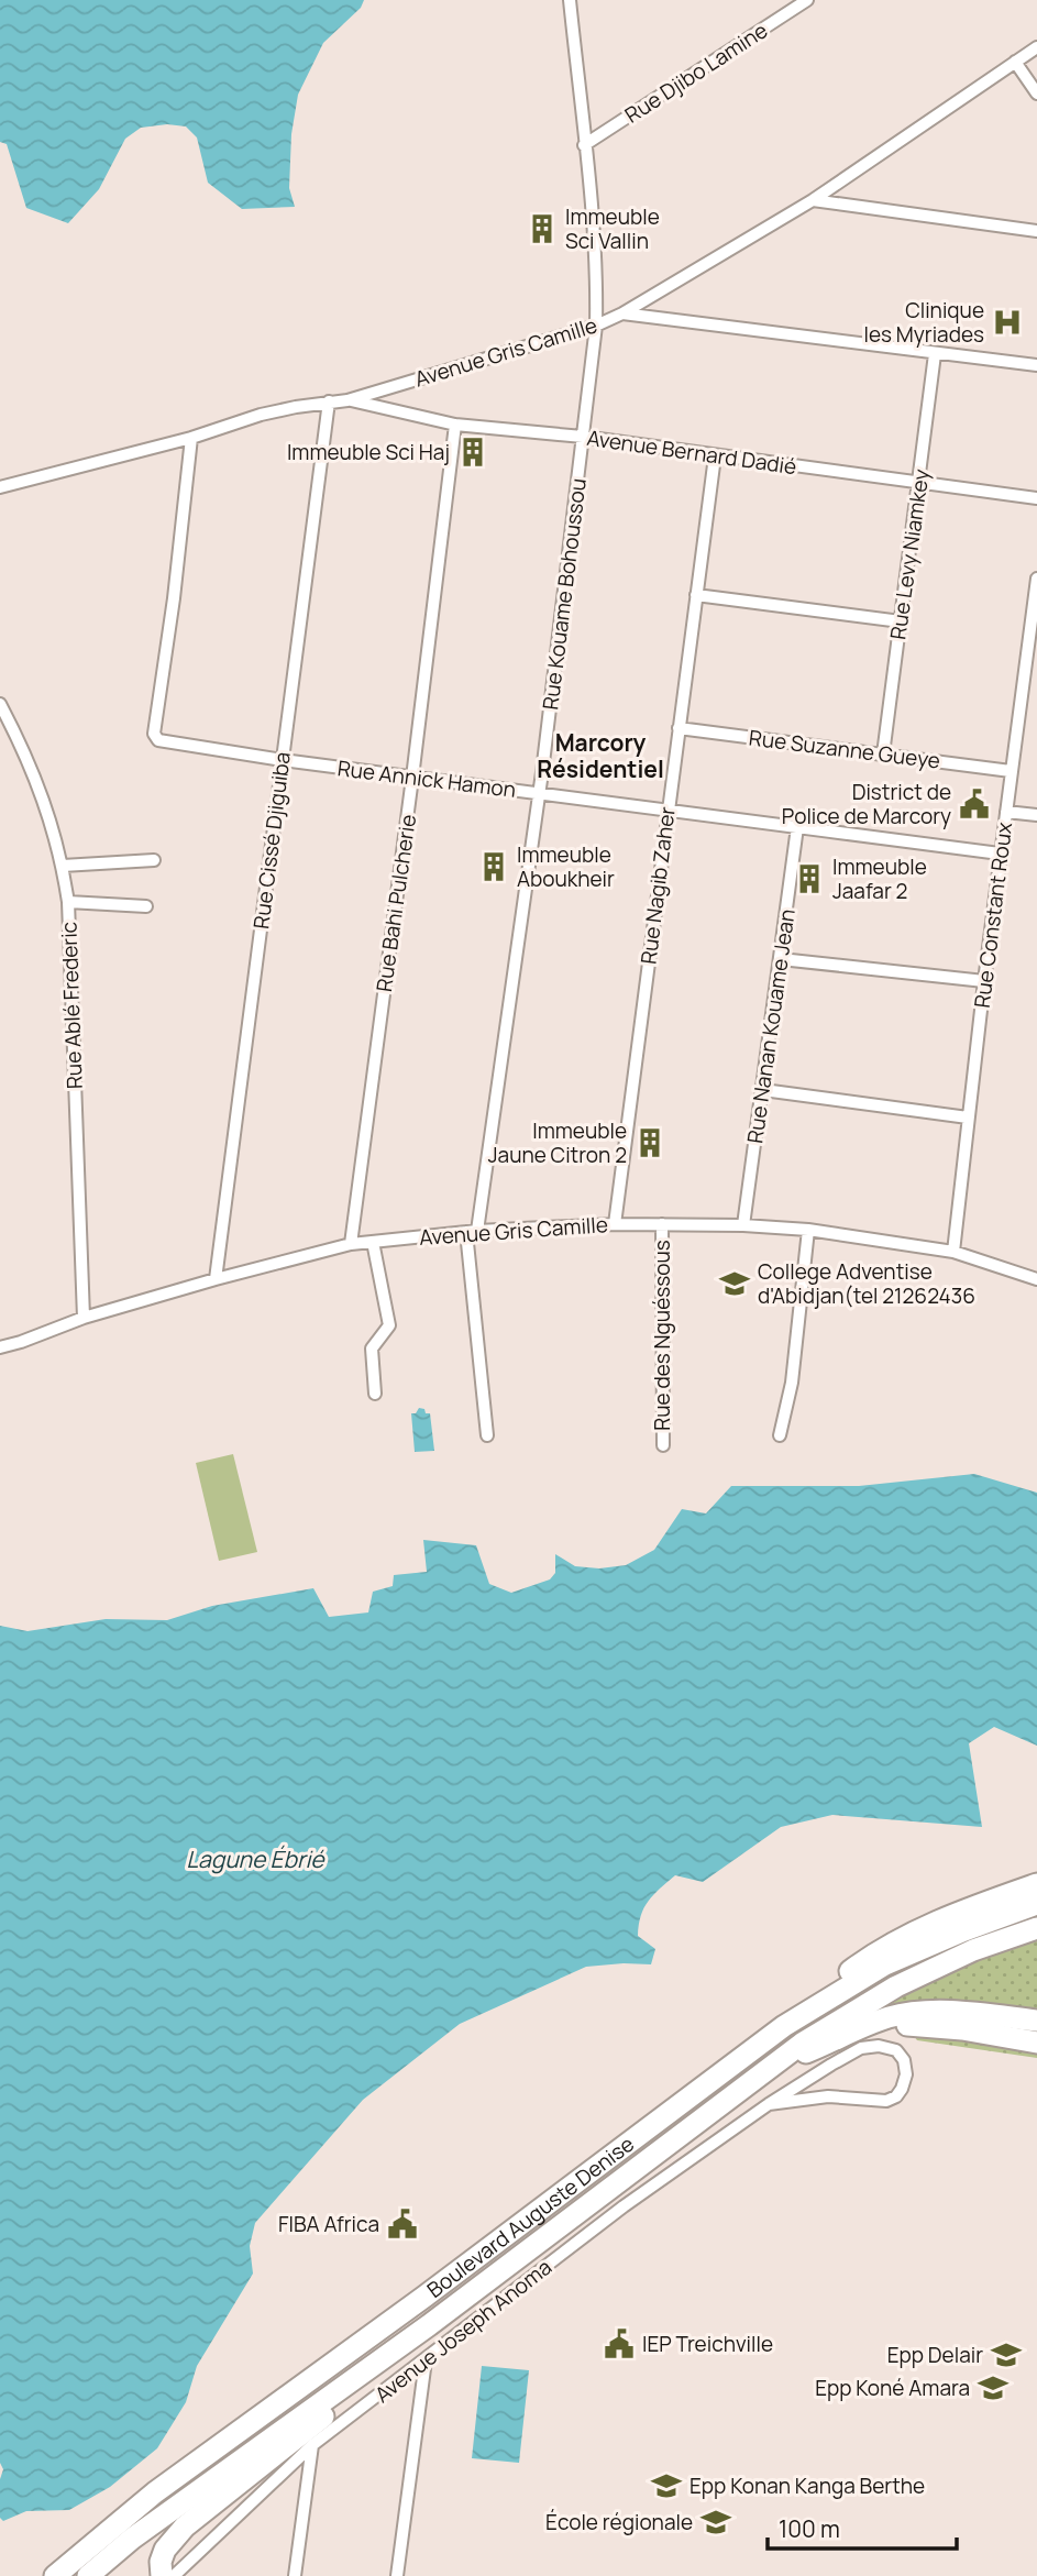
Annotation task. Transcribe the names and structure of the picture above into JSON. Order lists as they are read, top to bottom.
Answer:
{
  "streets": {
    "highway": ["Boulevard Auguste Denise"],
    "street": [
      "Rue Djibo Lamine",
      "Avenue Gris Camille",
      "Avenue Bernard Dadié",
      "Rue Levy Niamkey",
      "Rue Kouame Bohoussou",
      "Rue Suzanne Gueye",
      "Rue Annick Hamon",
      "Rue Cissé Djiguiba",
      "Rue Nagib Zaher",
      "Rue Bahi Pulcherie",
      "Rue Constant Roux",
      "Rue Ablé Frederic",
      "Rue Nanan Kouame Jean",
      "Rue des Nguéssous",
      "Avenue Joseph Anoma"
    ]
  },
  "crossings": [
    ["Rue Djibo Lamine", "Rue Kouame Bohoussou"],
    ["Avenue Gris Camille", "Avenue Bernard Dadié"],
    ["Avenue Gris Camille", "Rue Kouame Bohoussou"],
    ["Avenue Gris Camille", "Rue Annick Hamon"],
    ["Avenue Gris Camille", "Rue Cissé Djiguiba"],
    ["Avenue Gris Camille", "Rue Nagib Zaher"],
    ["Avenue Gris Camille", "Rue Bahi Pulcherie"],
    ["Avenue Gris Camille", "Rue Constant Roux"],
    ["Avenue Gris Camille", "Rue Ablé Frederic"],
    ["Avenue Gris Camille", "Rue Nanan Kouame Jean"],
    ["Avenue Gris Camille", "Rue des Nguéssous"],
    ["Avenue Bernard Dadié", "Rue Levy Niamkey"],
    ["Avenue Bernard Dadié", "Rue Kouame Bohoussou"],
    ["Avenue Bernard Dadié", "Rue Nagib Zaher"],
    ["Avenue Bernard Dadié", "Rue Bahi Pulcherie"],
    ["Rue Levy Niamkey", "Rue Suzanne Gueye"],
    ["Rue Kouame Bohoussou", "Rue Annick Hamon"],
    ["Rue Suzanne Gueye", "Rue Nagib Zaher"],
    ["Rue Suzanne Gueye", "Rue Constant Roux"],
    ["Rue Annick Hamon", "Rue Cissé Djiguiba"],
    ["Rue Annick Hamon", "Rue Nagib Zaher"],
    ["Rue Annick Hamon", "Rue Bahi Pulcherie"],
    ["Rue Annick Hamon", "Rue Constant Roux"],
    ["Rue Annick Hamon", "Rue Nanan Kouame Jean"]
  ],
  "districts": ["Marcory Résidentiel"],
  "water": ["Lagune Ébrié"],
  "places": {
    "building": [
      "Immeuble Sci Vallin",
      "Immeuble Sci Haj",
      "Immeuble Aboukheir",
      "Immeuble Jaafar 2",
      "Immeuble Jaune Citron 2"
    ],
    "hospital": ["Clinique les Myriades"],
    "public building": ["District de Police de Marcory", "FIBA Africa", "IEP Treichville"],
    "school or university": [
      "College Adventise d'Abidjan(tel 21262436",
      "Epp Delair",
      "Epp Koné Amara",
      "Epp Konan Kanga Berthe",
      "École régionale"
    ]
  },
  "scale_bar": "100 m"
}
